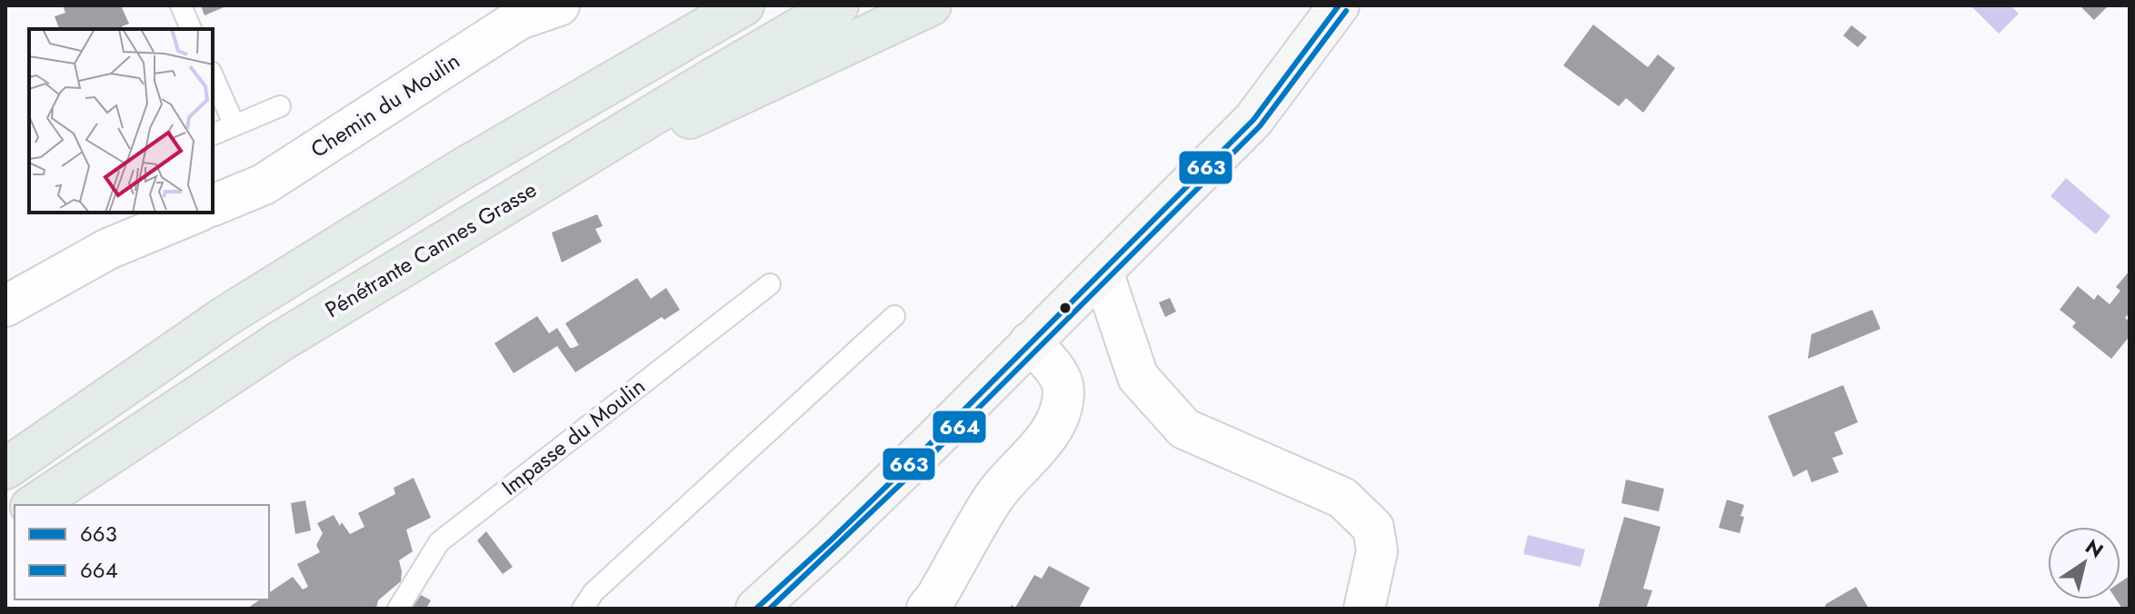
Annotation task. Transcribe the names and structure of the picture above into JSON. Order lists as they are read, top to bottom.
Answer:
{
  "streets": {
    "highway": ["Pénétrante Cannes Grasse"],
    "street": ["Chemin du Moulin"],
    "lane": ["Impasse du Moulin"]
  },
  "lines": ["transit line 663", "transit line 664"],
  "legend": ["663", "664"],
  "north": "top right"
}
